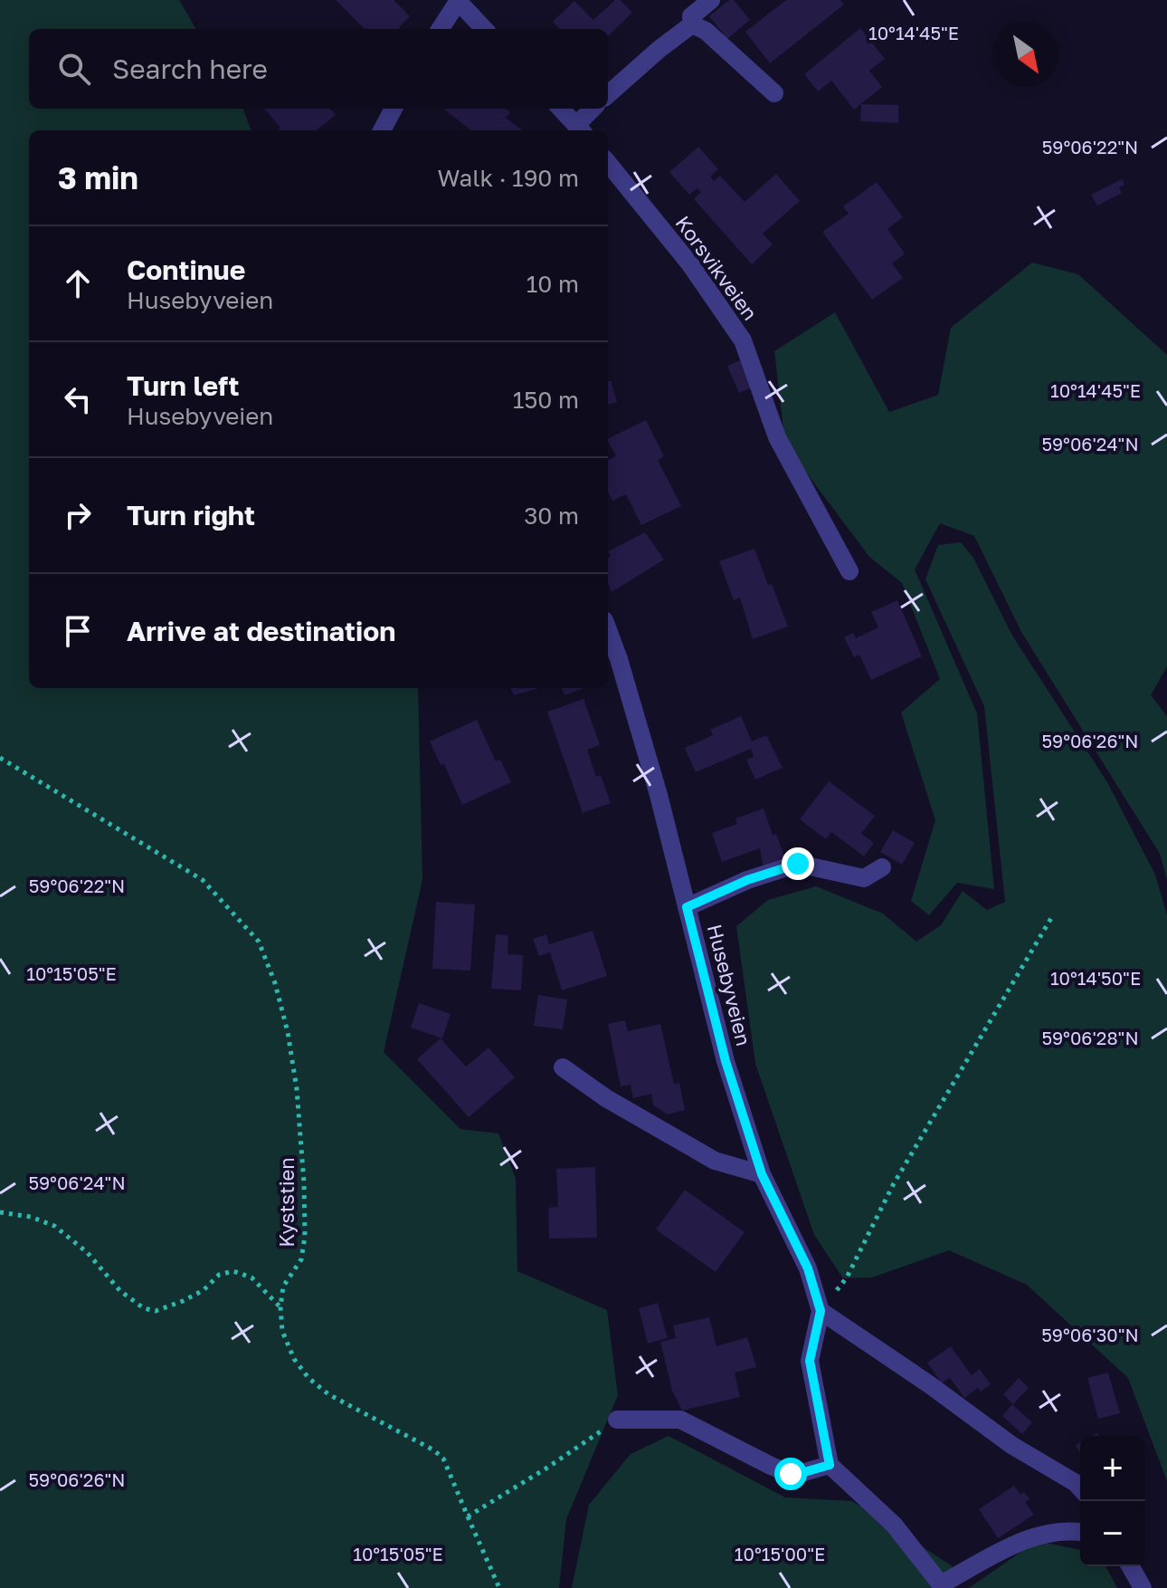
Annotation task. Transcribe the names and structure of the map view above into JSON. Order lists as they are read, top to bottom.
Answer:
{
  "streets": {
    "street": ["Korsvikveien", "Husebyveien"],
    "path": ["Kyststien"]
  },
  "north": "bottom right",
  "page": {
    "search": "Search here",
    "heading": ["3 min", "Walk · 190 m"],
    "list": [
      ["Continue", "Husebyveien", "10 m"],
      ["Turn left", "Husebyveien", "150 m"],
      ["Turn right", "30 m"],
      "Arrive at destination"
    ],
    "map_buttons": ["+", "−"]
  },
  "coordinates": [
    "10°14'45\"E",
    "59°06'22\"N",
    "59°06'24\"N",
    "59°06'26\"N",
    "10°15'05\"E",
    "10°14'50\"E",
    "59°06'28\"N",
    "59°06'30\"N",
    "10°15'00\"E"
  ]
}
